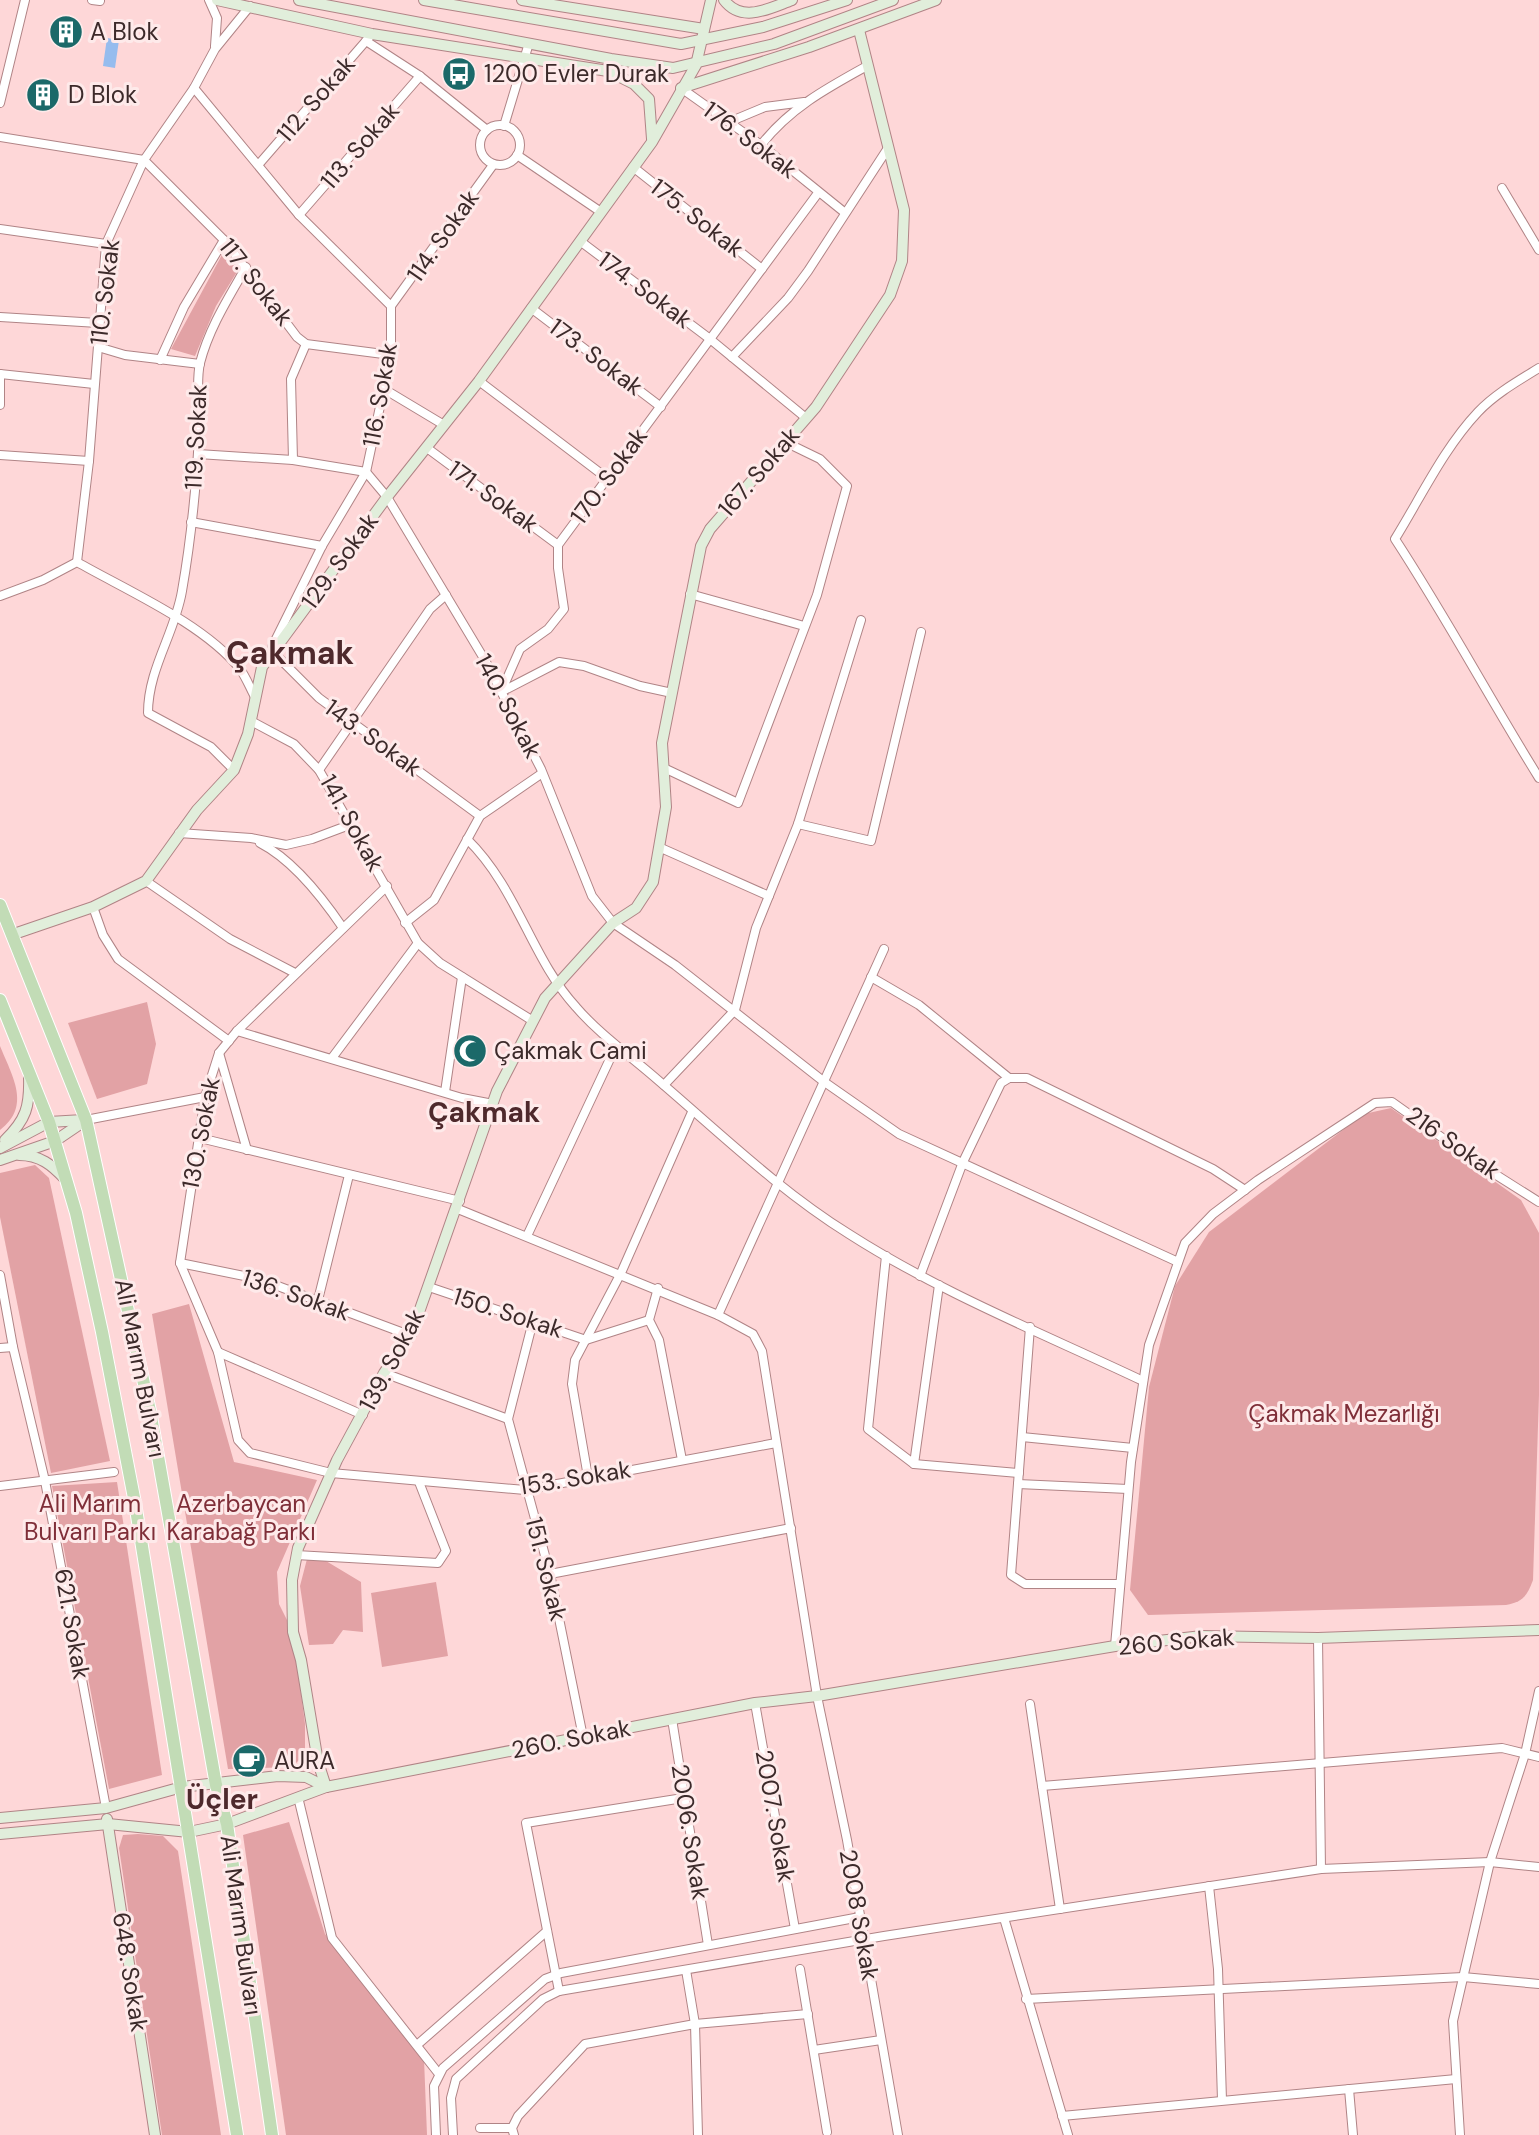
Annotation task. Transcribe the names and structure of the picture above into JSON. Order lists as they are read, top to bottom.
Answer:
{
  "streets": {
    "main road": ["Ali Marım Bulvarı"],
    "street": [
      "112. Sokak",
      "176. Sokak",
      "113. Sokak",
      "175. Sokak",
      "114. Sokak",
      "117. Sokak",
      "174. Sokak",
      "110. Sokak",
      "173. Sokak",
      "116. Sokak",
      "119. Sokak",
      "167. Sokak",
      "170. Sokak",
      "171. Sokak",
      "129. Sokak",
      "140. Sokak",
      "143. Sokak",
      "141. Sokak",
      "130. Sokak",
      "216 Sokak",
      "136. Sokak",
      "150. Sokak",
      "139. Sokak",
      "153. Sokak",
      "151. Sokak",
      "621. Sokak",
      "260 Sokak",
      "260. Sokak",
      "2007. Sokak",
      "2006. Sokak",
      "2008 Sokak",
      "648. Sokak"
    ]
  },
  "crossings": [
    ["176. Sokak", "170. Sokak"],
    ["176. Sokak", "129. Sokak"],
    ["175. Sokak", "170. Sokak"],
    ["175. Sokak", "129. Sokak"],
    ["114. Sokak", "116. Sokak"],
    ["117. Sokak", "110. Sokak"],
    ["117. Sokak", "116. Sokak"],
    ["117. Sokak", "119. Sokak"],
    ["174. Sokak", "167. Sokak"],
    ["174. Sokak", "170. Sokak"],
    ["174. Sokak", "129. Sokak"],
    ["173. Sokak", "170. Sokak"],
    ["173. Sokak", "129. Sokak"],
    ["116. Sokak", "129. Sokak"],
    ["116. Sokak", "140. Sokak"],
    ["119. Sokak", "129. Sokak"],
    ["167. Sokak", "140. Sokak"],
    ["167. Sokak", "139. Sokak"],
    ["170. Sokak", "171. Sokak"],
    ["170. Sokak", "140. Sokak"],
    ["171. Sokak", "129. Sokak"],
    ["129. Sokak", "140. Sokak"],
    ["129. Sokak", "143. Sokak"],
    ["129. Sokak", "Ali Marım Bulvarı"],
    ["140. Sokak", "141. Sokak"],
    ["140. Sokak", "216 Sokak"],
    ["140. Sokak", "139. Sokak"],
    ["143. Sokak", "141. Sokak"],
    ["141. Sokak", "130. Sokak"],
    ["141. Sokak", "139. Sokak"],
    ["130. Sokak", "136. Sokak"],
    ["130. Sokak", "2008 Sokak"],
    ["216 Sokak", "260 Sokak"],
    ["136. Sokak", "139. Sokak"],
    ["150. Sokak", "139. Sokak"],
    ["150. Sokak", "151. Sokak"],
    ["139. Sokak", "153. Sokak"],
    ["139. Sokak", "260. Sokak"],
    ["139. Sokak", "2008 Sokak"],
    ["Ali Marım Bulvarı", "260. Sokak"],
    ["153. Sokak", "151. Sokak"],
    ["153. Sokak", "2008 Sokak"],
    ["151. Sokak", "260. Sokak"],
    ["621. Sokak", "648. Sokak"],
    ["260 Sokak", "260. Sokak"],
    ["260 Sokak", "2008 Sokak"],
    ["260. Sokak", "2007. Sokak"],
    ["260. Sokak", "2006. Sokak"],
    ["260. Sokak", "2008 Sokak"],
    ["260. Sokak", "648. Sokak"]
  ],
  "districts": ["Çakmak", "Çakmak", "Üçler"],
  "parks": ["Çakmak Mezarlığı", "Ali Marım Bulvarı Parkı", "Azerbaycan Karabağ Parkı"],
  "places": {
    "building": ["A Blok", "D Blok"],
    "bus stop": ["1200 Evler Durak"],
    "mosque": ["Çakmak Cami"],
    "cafe": ["AURA"]
  }
}
